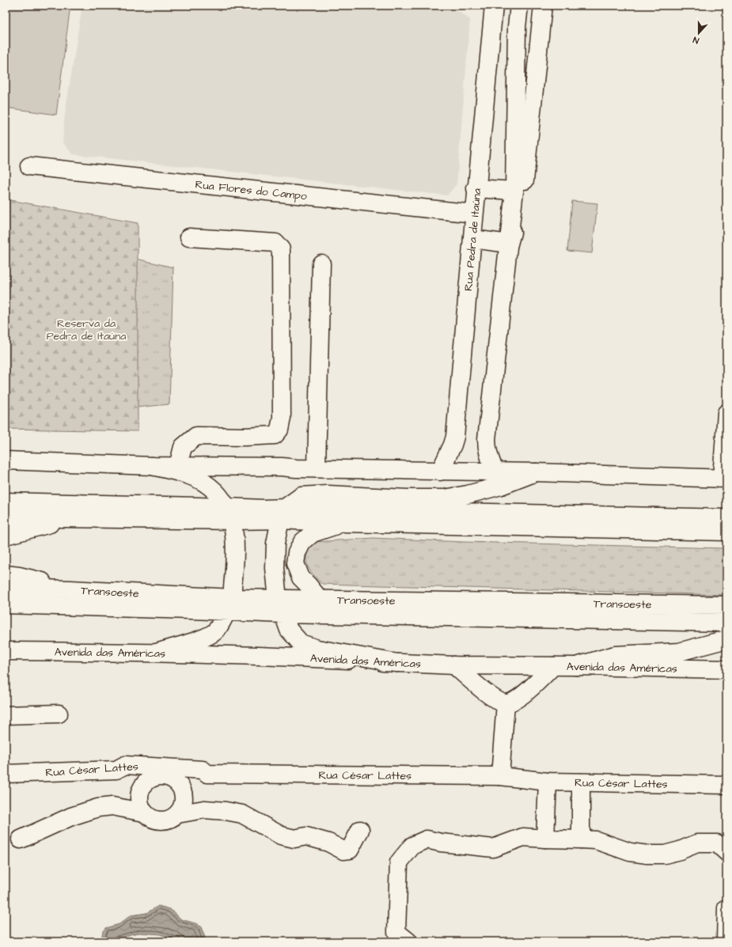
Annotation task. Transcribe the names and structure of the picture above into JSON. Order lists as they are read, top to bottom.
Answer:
{
  "streets": {
    "main road": [
      "Rua Flores do Campo",
      "Rua Pedra de Itaúna",
      "Transoeste",
      "Avenida das Américas",
      "Rua César Lattes"
    ]
  },
  "crossings": [
    ["Rua Flores do Campo", "Rua Pedra de Itaúna"]
  ],
  "parks": ["Reserva da Pedra de Itaúna"],
  "north": "bottom"
}
